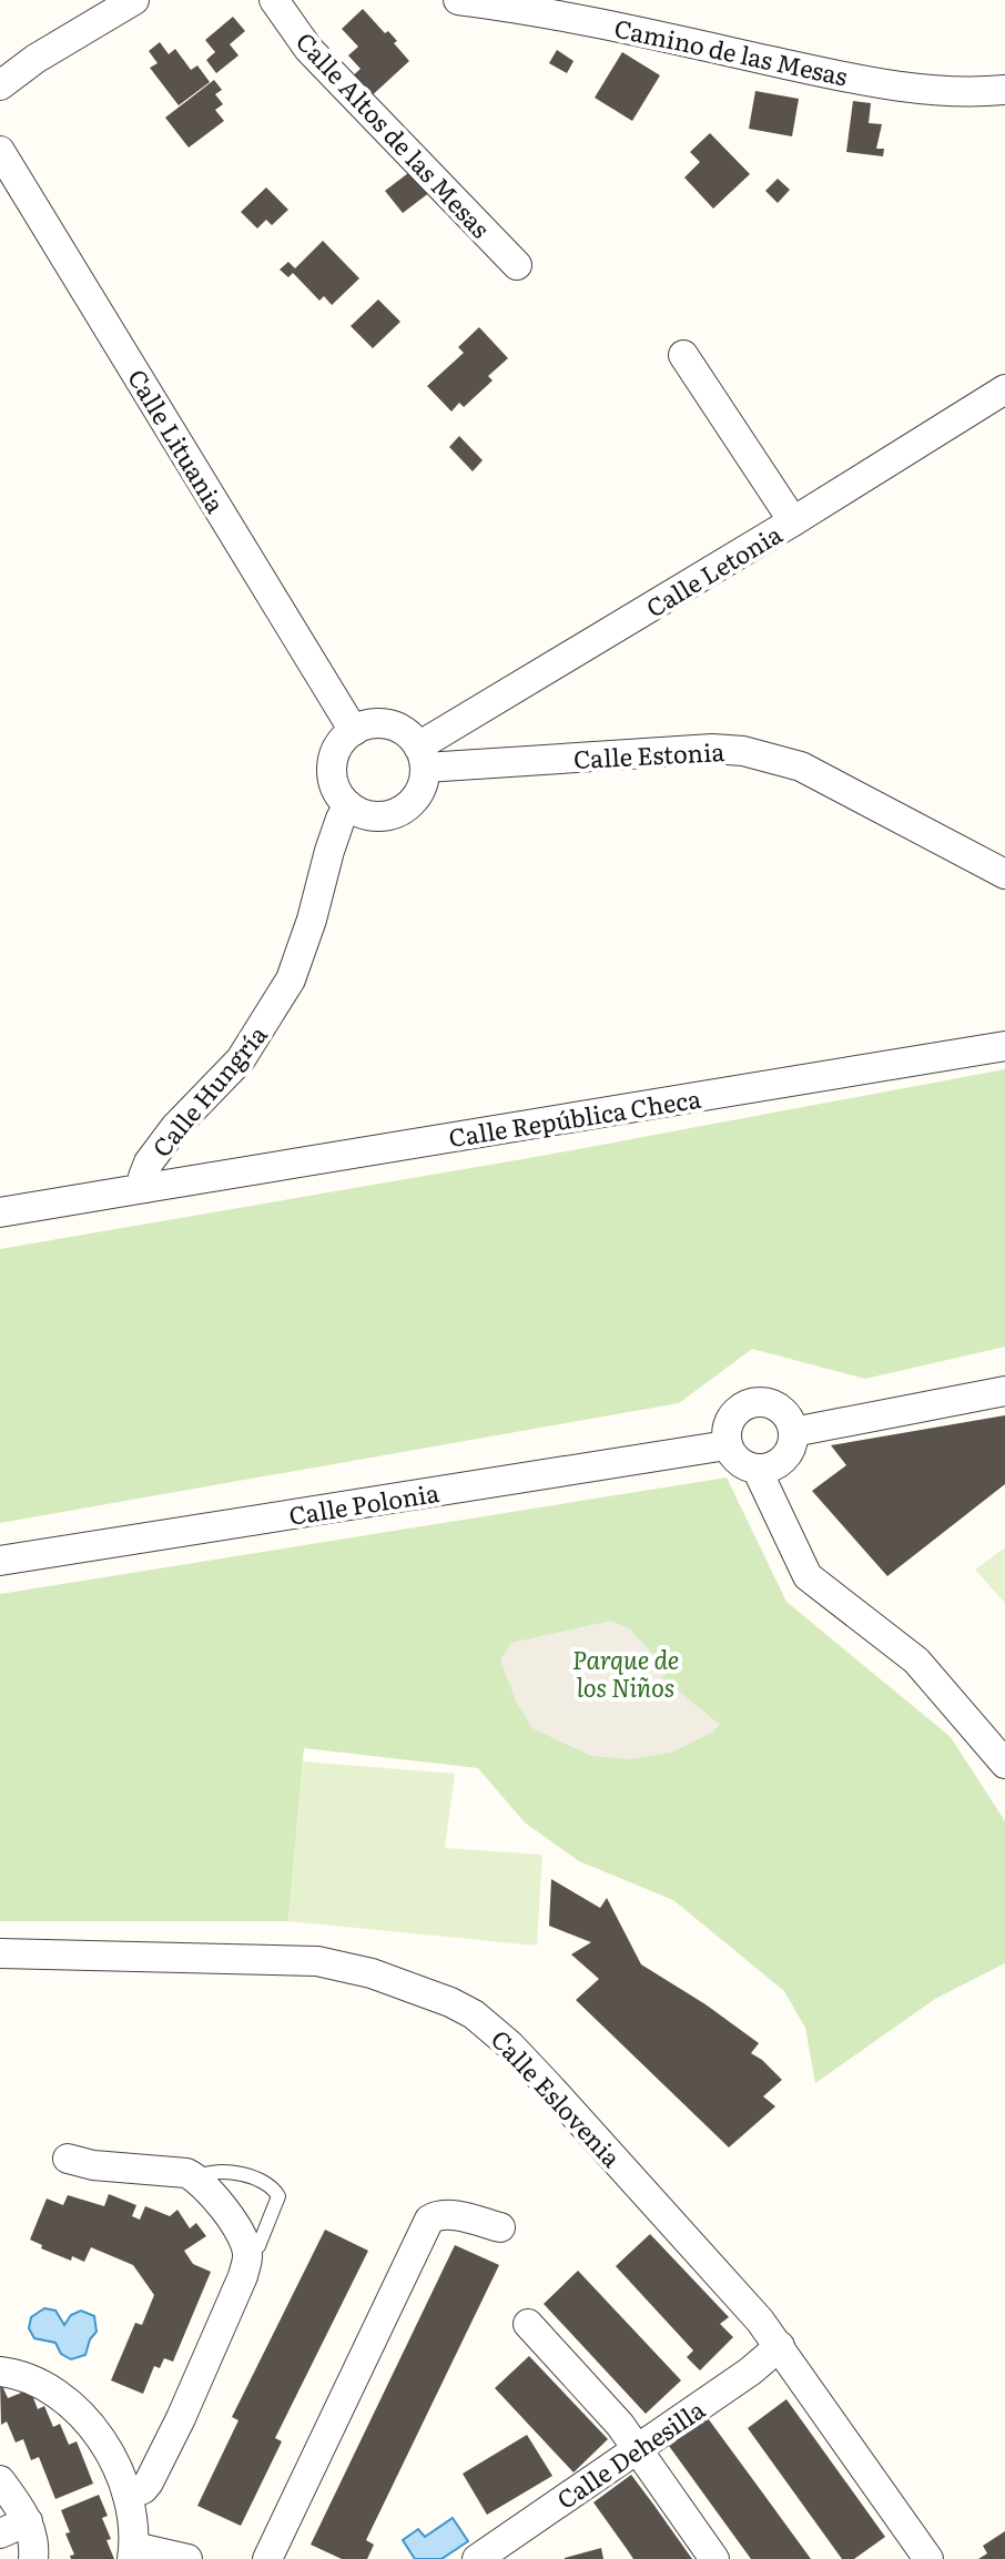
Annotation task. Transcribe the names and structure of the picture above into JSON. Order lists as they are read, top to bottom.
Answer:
{
  "streets": {
    "street": [
      "Camino de las Mesas",
      "Calle Altos de las Mesas",
      "Calle Lituania",
      "Calle Letonia",
      "Calle Estonia",
      "Calle Hungría",
      "Calle República Checa",
      "Calle Polonia",
      "Calle Eslovenia",
      "Calle Dehesilla"
    ]
  },
  "crossings": [
    ["Calle Lituania", "Calle Letonia"],
    ["Calle Lituania", "Calle Estonia"],
    ["Calle Lituania", "Calle Hungría"],
    ["Calle Letonia", "Calle Estonia"],
    ["Calle Letonia", "Calle Hungría"],
    ["Calle Estonia", "Calle Hungría"],
    ["Calle Hungría", "Calle República Checa"],
    ["Calle Eslovenia", "Calle Dehesilla"]
  ],
  "parks": ["Parque de los Niños"]
}
